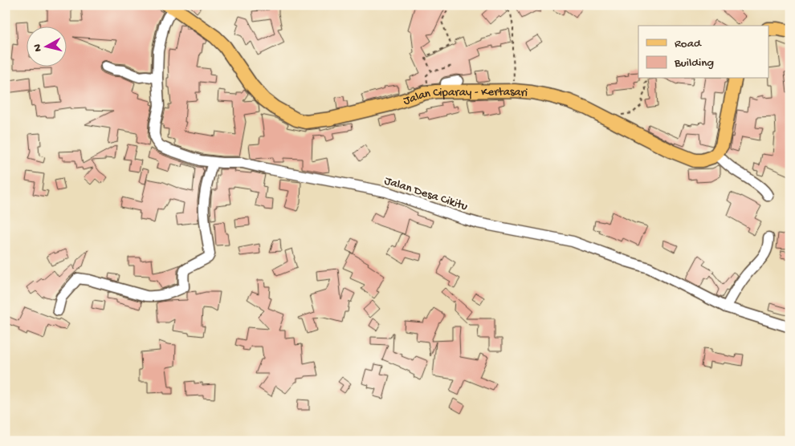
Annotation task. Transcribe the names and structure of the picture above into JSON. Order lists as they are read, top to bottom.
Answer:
{
  "streets": {
    "main road": ["Jalan Ciparay - Kertasari"],
    "street": ["Jalan Desa Cikitu"]
  },
  "crossings": [
    ["Jalan Ciparay - Kertasari", "Jalan Desa Cikitu"]
  ],
  "legend": ["Road", "Building"],
  "north": "left"
}
